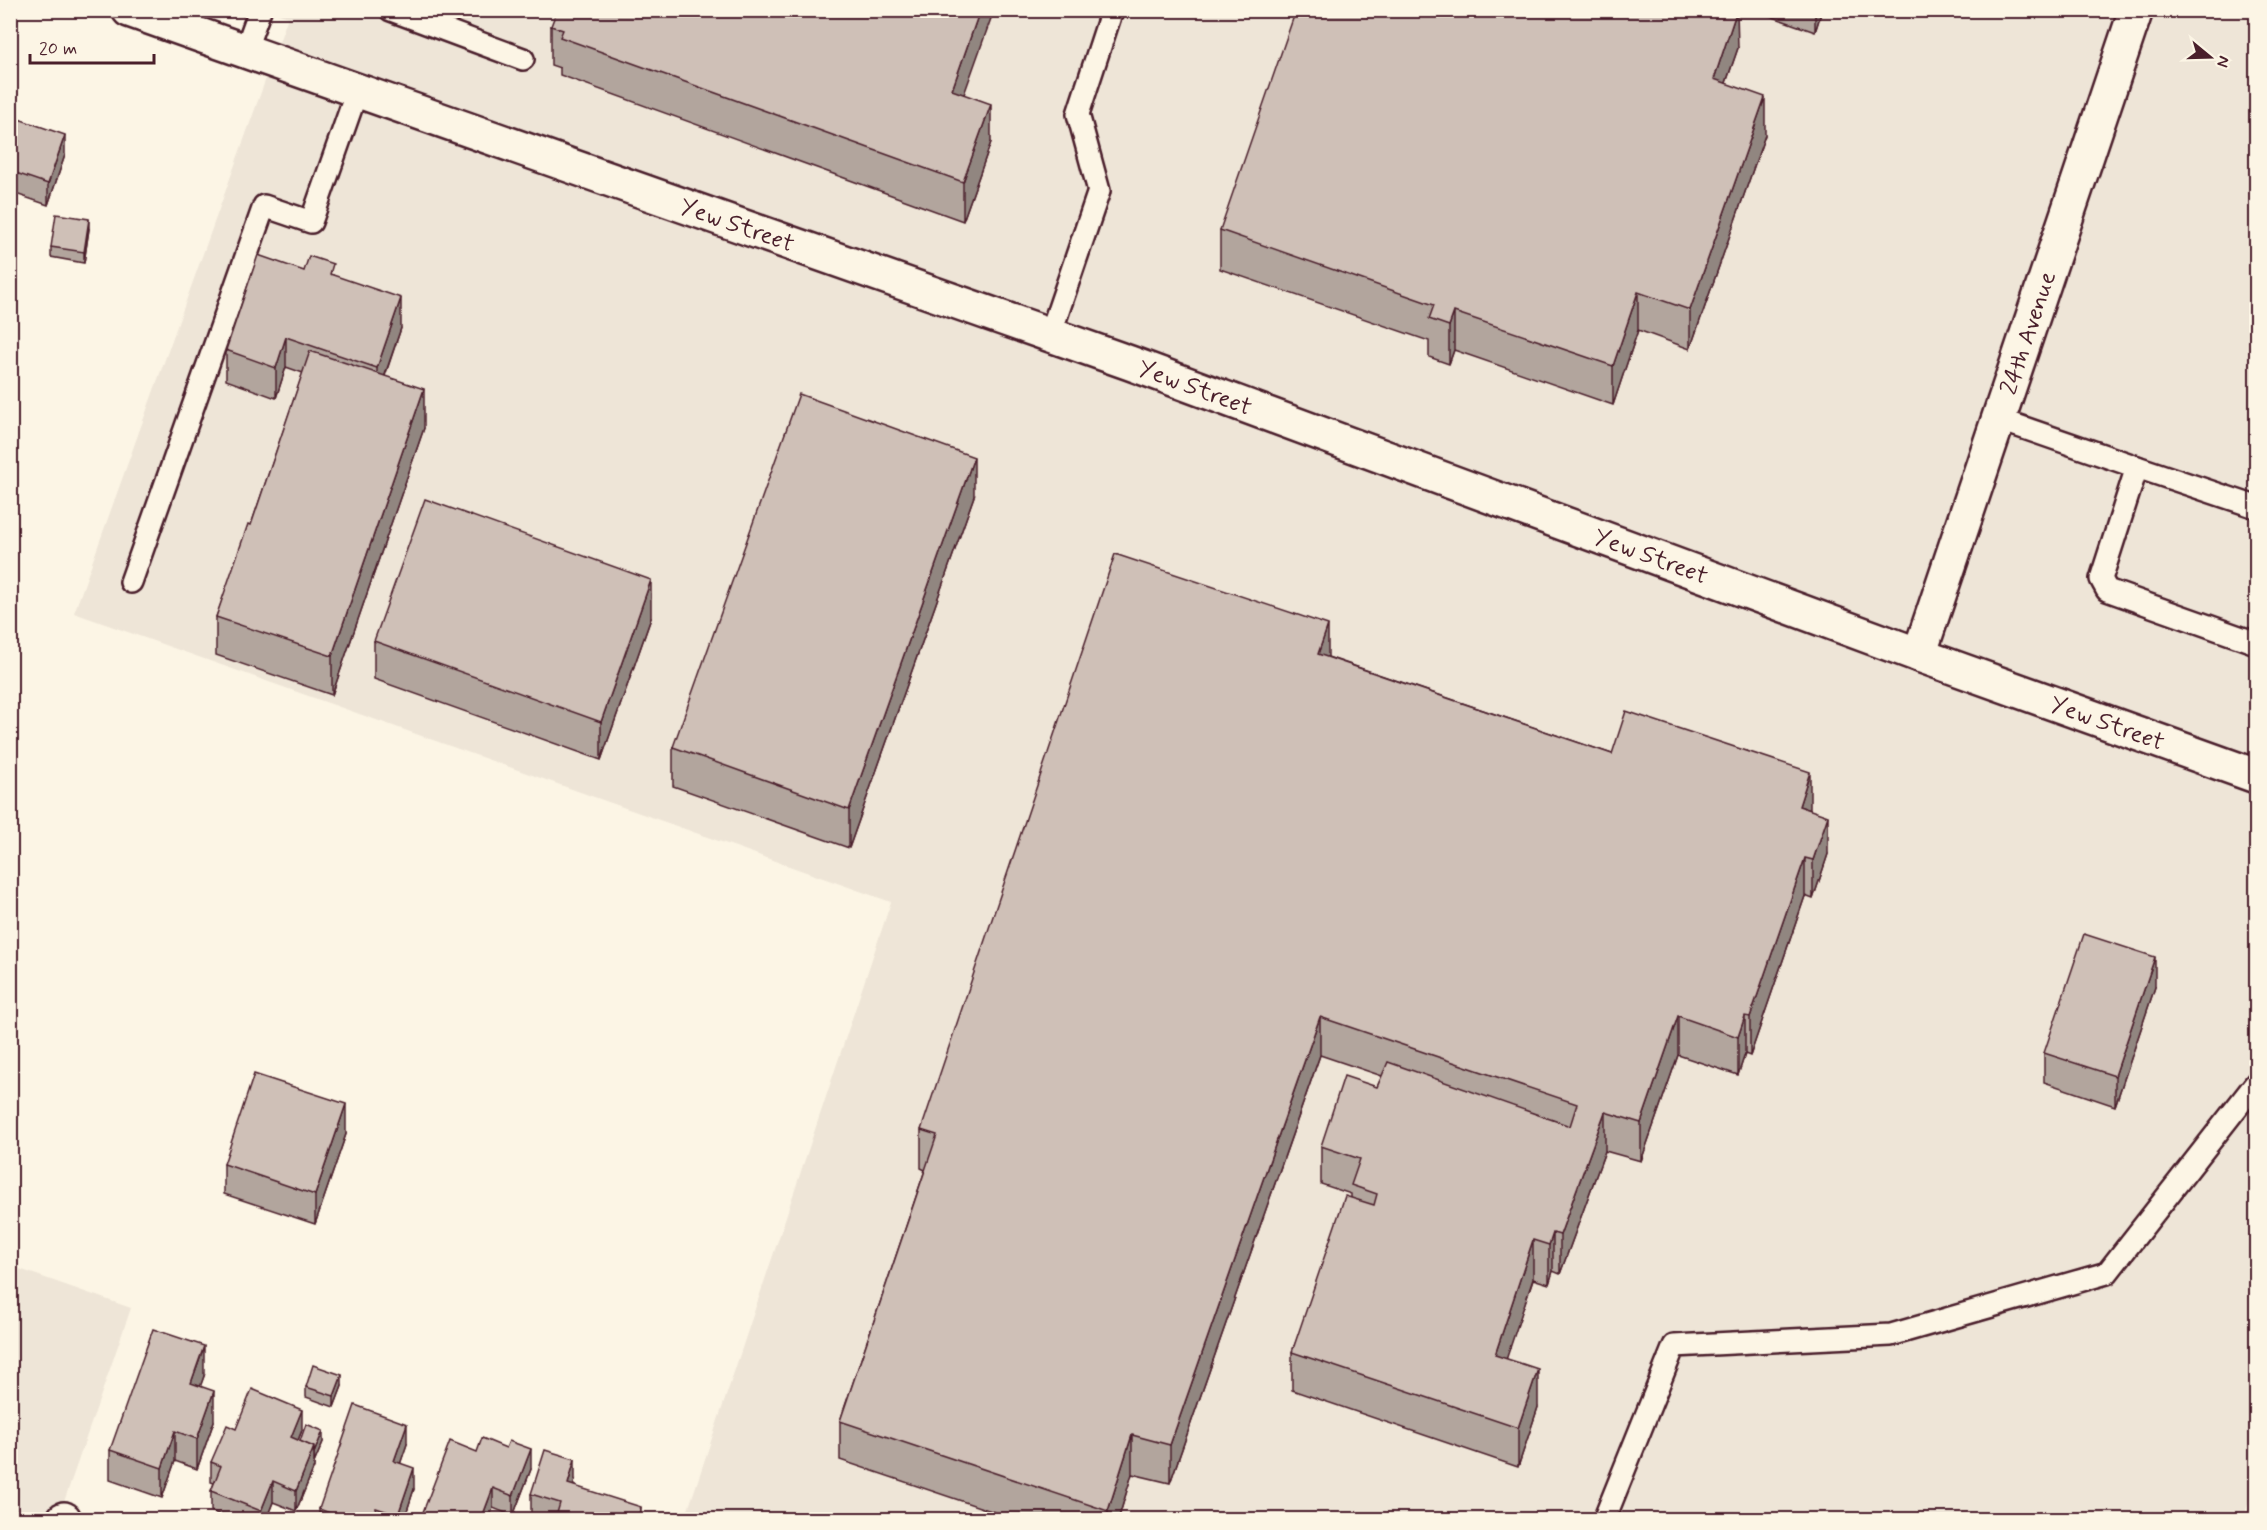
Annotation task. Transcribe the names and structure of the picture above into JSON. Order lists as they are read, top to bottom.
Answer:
{
  "streets": {
    "street": ["Yew Street", "24th Avenue"]
  },
  "crossings": [
    ["Yew Street", "24th Avenue"]
  ],
  "scale_bar": "20 m",
  "north": "right"
}
